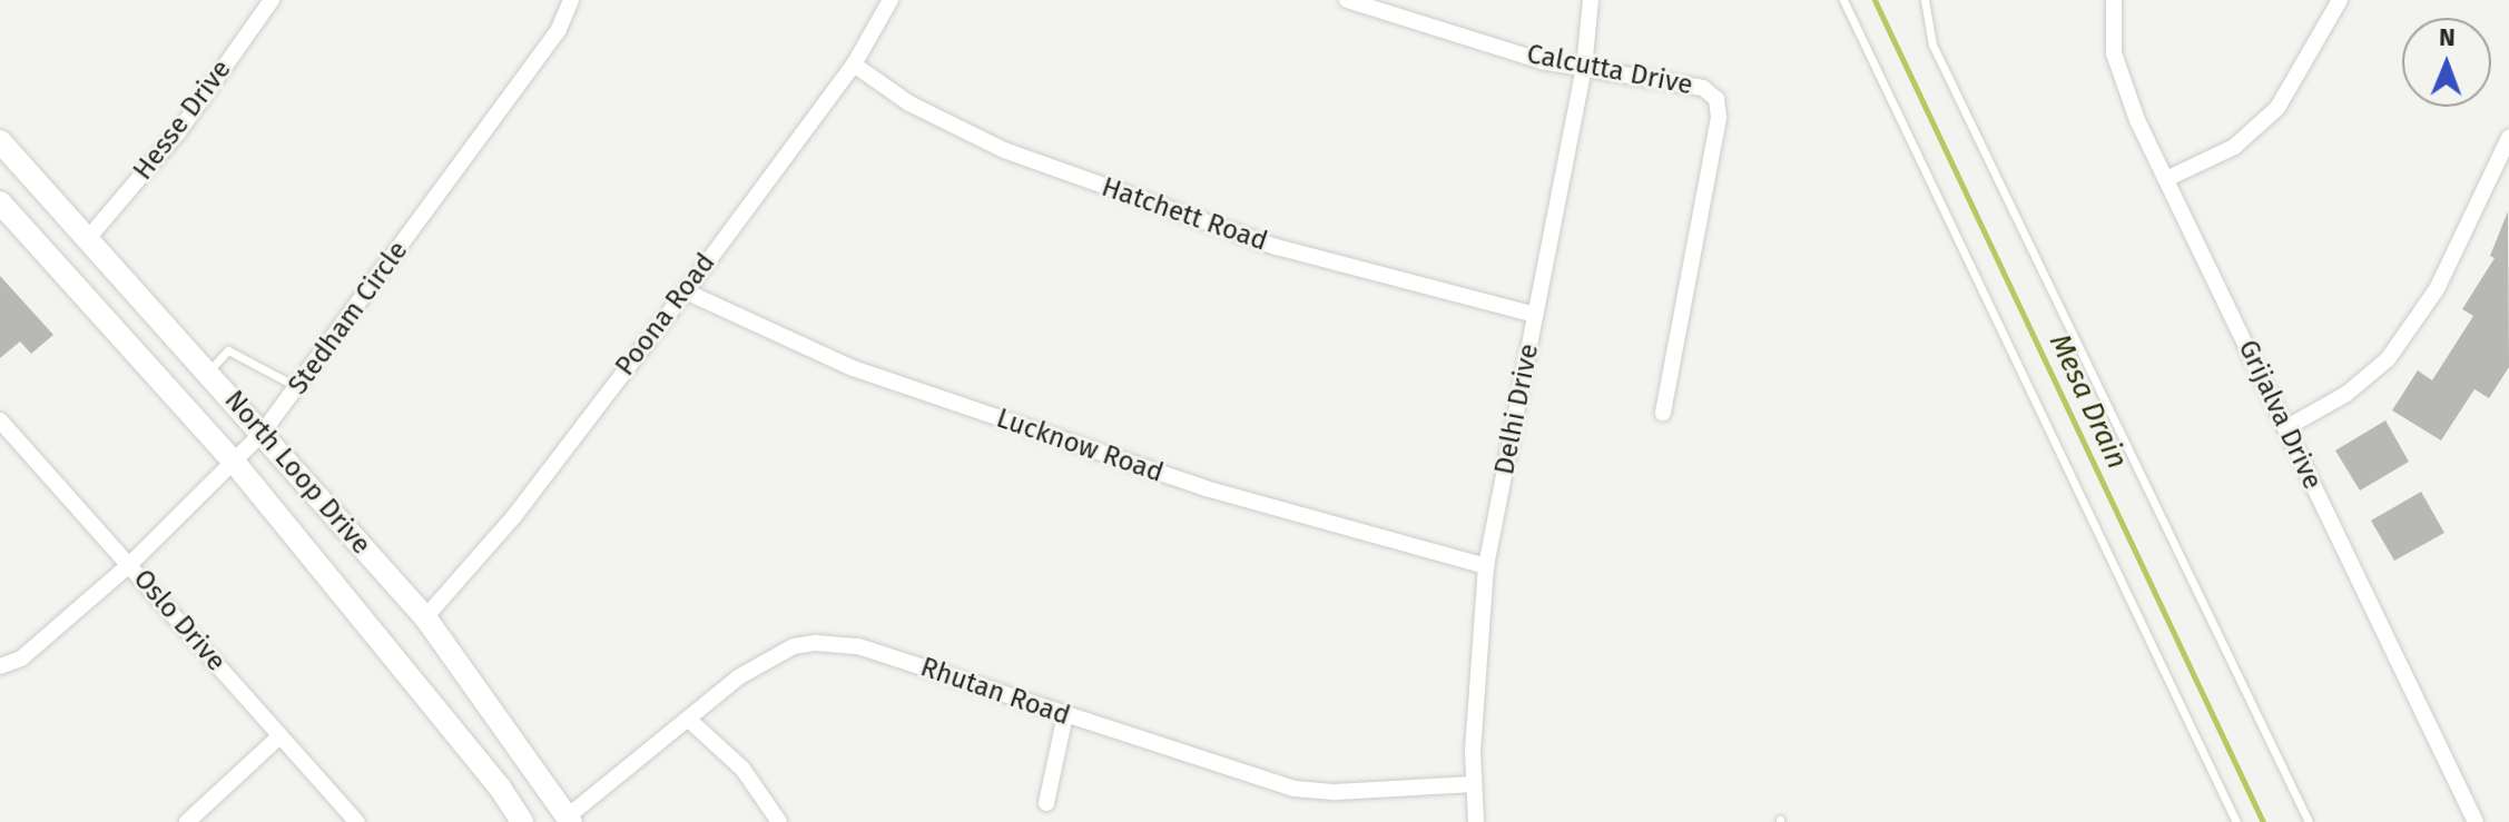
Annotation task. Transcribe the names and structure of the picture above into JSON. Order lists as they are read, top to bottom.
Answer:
{
  "streets": {
    "main road": ["North Loop Drive"],
    "street": [
      "Calcutta Drive",
      "Hesse Drive",
      "Hatchett Road",
      "Poona Road",
      "Stedham Circle",
      "Delhi Drive",
      "Grijalva Drive",
      "Lucknow Road",
      "Oslo Drive",
      "Rhutan Road"
    ]
  },
  "crossings": [
    ["Calcutta Drive", "Delhi Drive"],
    ["Hesse Drive", "North Loop Drive"],
    ["Hatchett Road", "Poona Road"],
    ["Hatchett Road", "Delhi Drive"],
    ["Poona Road", "Lucknow Road"],
    ["Poona Road", "North Loop Drive"],
    ["Stedham Circle", "North Loop Drive"],
    ["Stedham Circle", "Oslo Drive"],
    ["Delhi Drive", "Lucknow Road"],
    ["Delhi Drive", "Rhutan Road"],
    ["North Loop Drive", "Rhutan Road"]
  ],
  "water": ["Mesa Drain"],
  "north": "top"
}
